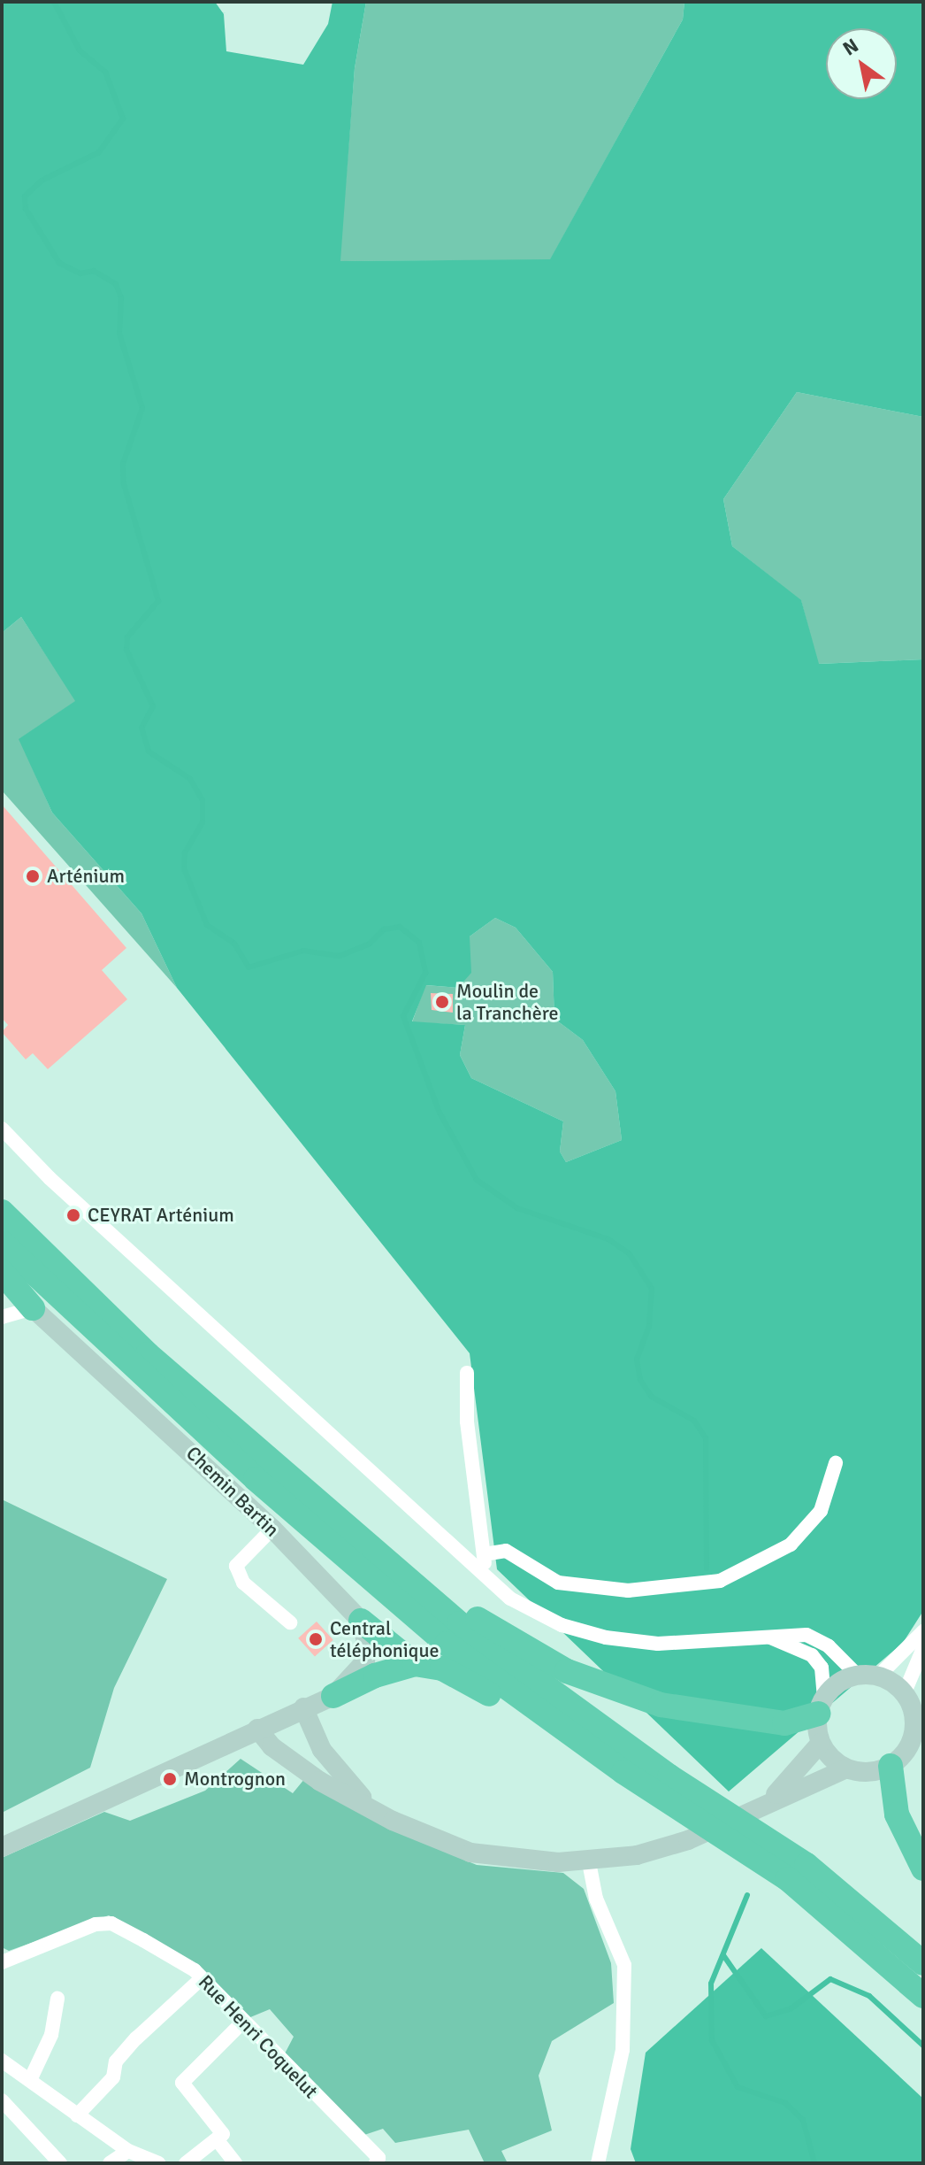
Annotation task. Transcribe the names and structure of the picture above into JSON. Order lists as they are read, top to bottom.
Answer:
{
  "streets": {
    "street": ["Chemin Bartin", "Rue Henri Coquelut"]
  },
  "places": [
    "Arténium",
    "Moulin de la Tranchère",
    "CEYRAT Arténium",
    "Central téléphonique",
    "Montrognon"
  ],
  "north": "top left"
}
